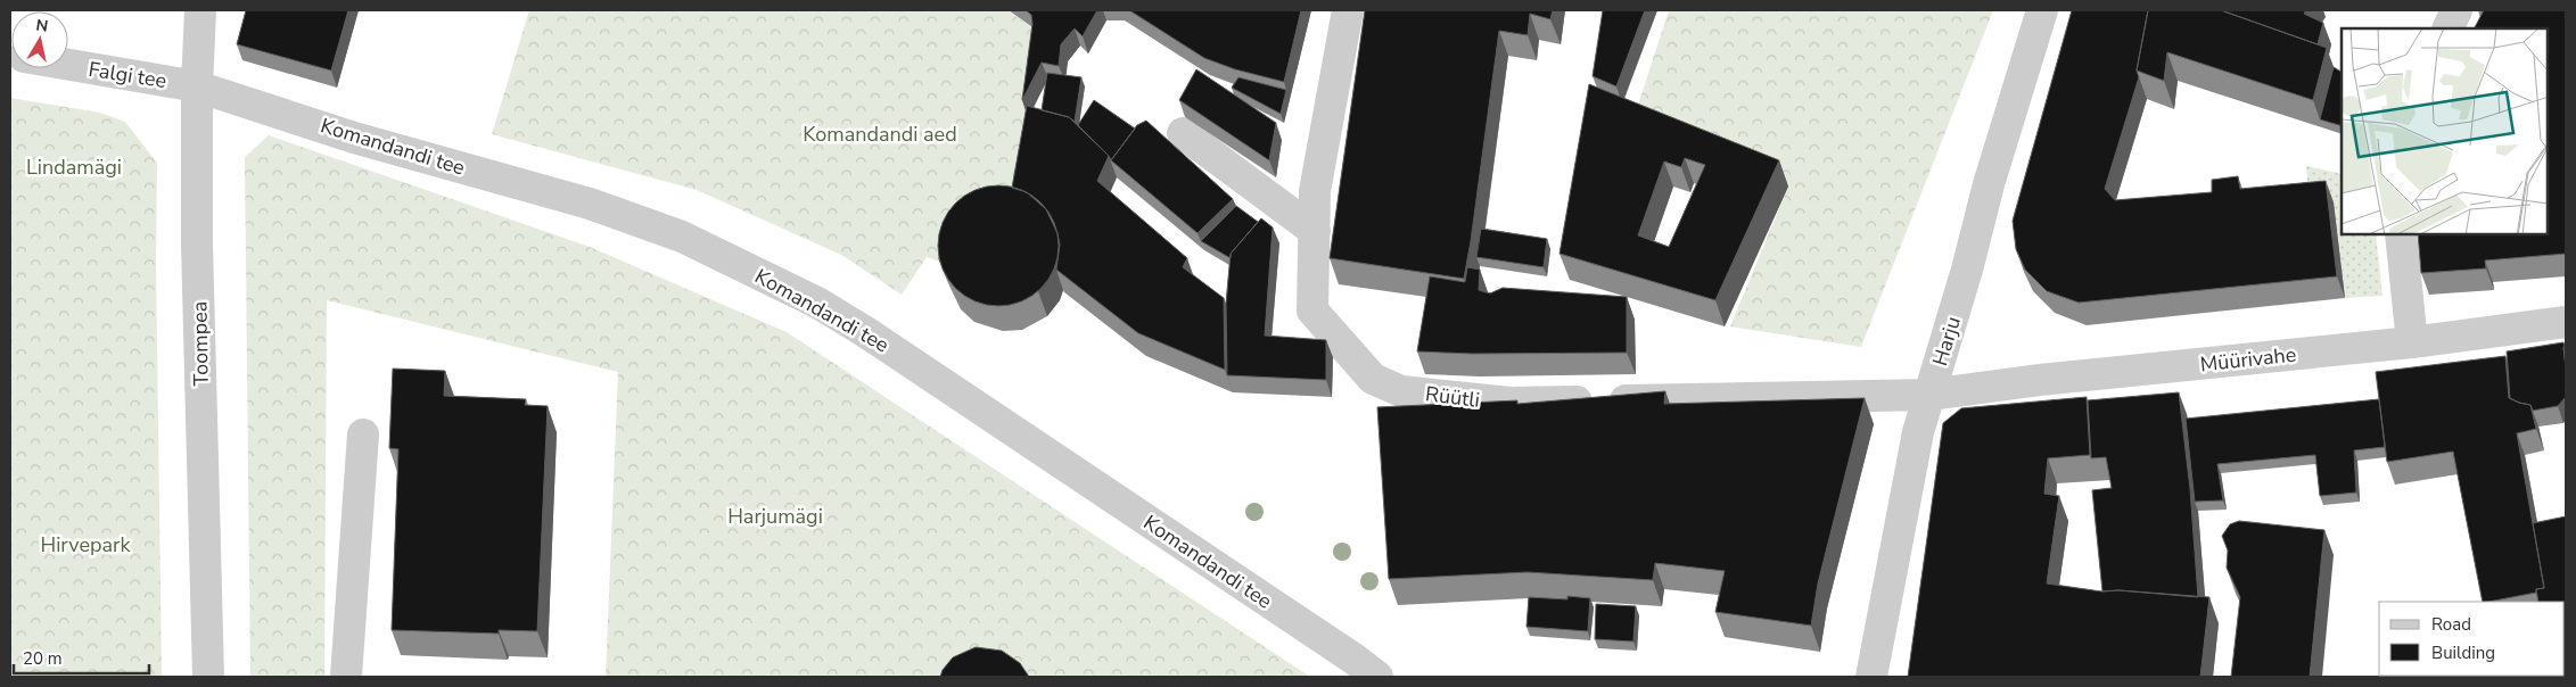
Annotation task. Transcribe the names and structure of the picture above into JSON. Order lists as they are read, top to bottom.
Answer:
{
  "streets": {
    "street": [
      "Falgi tee",
      "Komandandi tee",
      "Harju",
      "Toompea",
      "Müürivahe",
      "Rüütli"
    ]
  },
  "crossings": [
    ["Falgi tee", "Komandandi tee"],
    ["Falgi tee", "Toompea"],
    ["Komandandi tee", "Toompea"],
    ["Harju", "Müürivahe"],
    ["Harju", "Rüütli"],
    ["Müürivahe", "Rüütli"]
  ],
  "parks": [
    "Komandandi aed",
    "Lindamägi",
    "Harjumägi",
    "Hirvepark"
  ],
  "legend": ["Road", "Building"],
  "scale_bar": "20 m",
  "north": "top"
}
